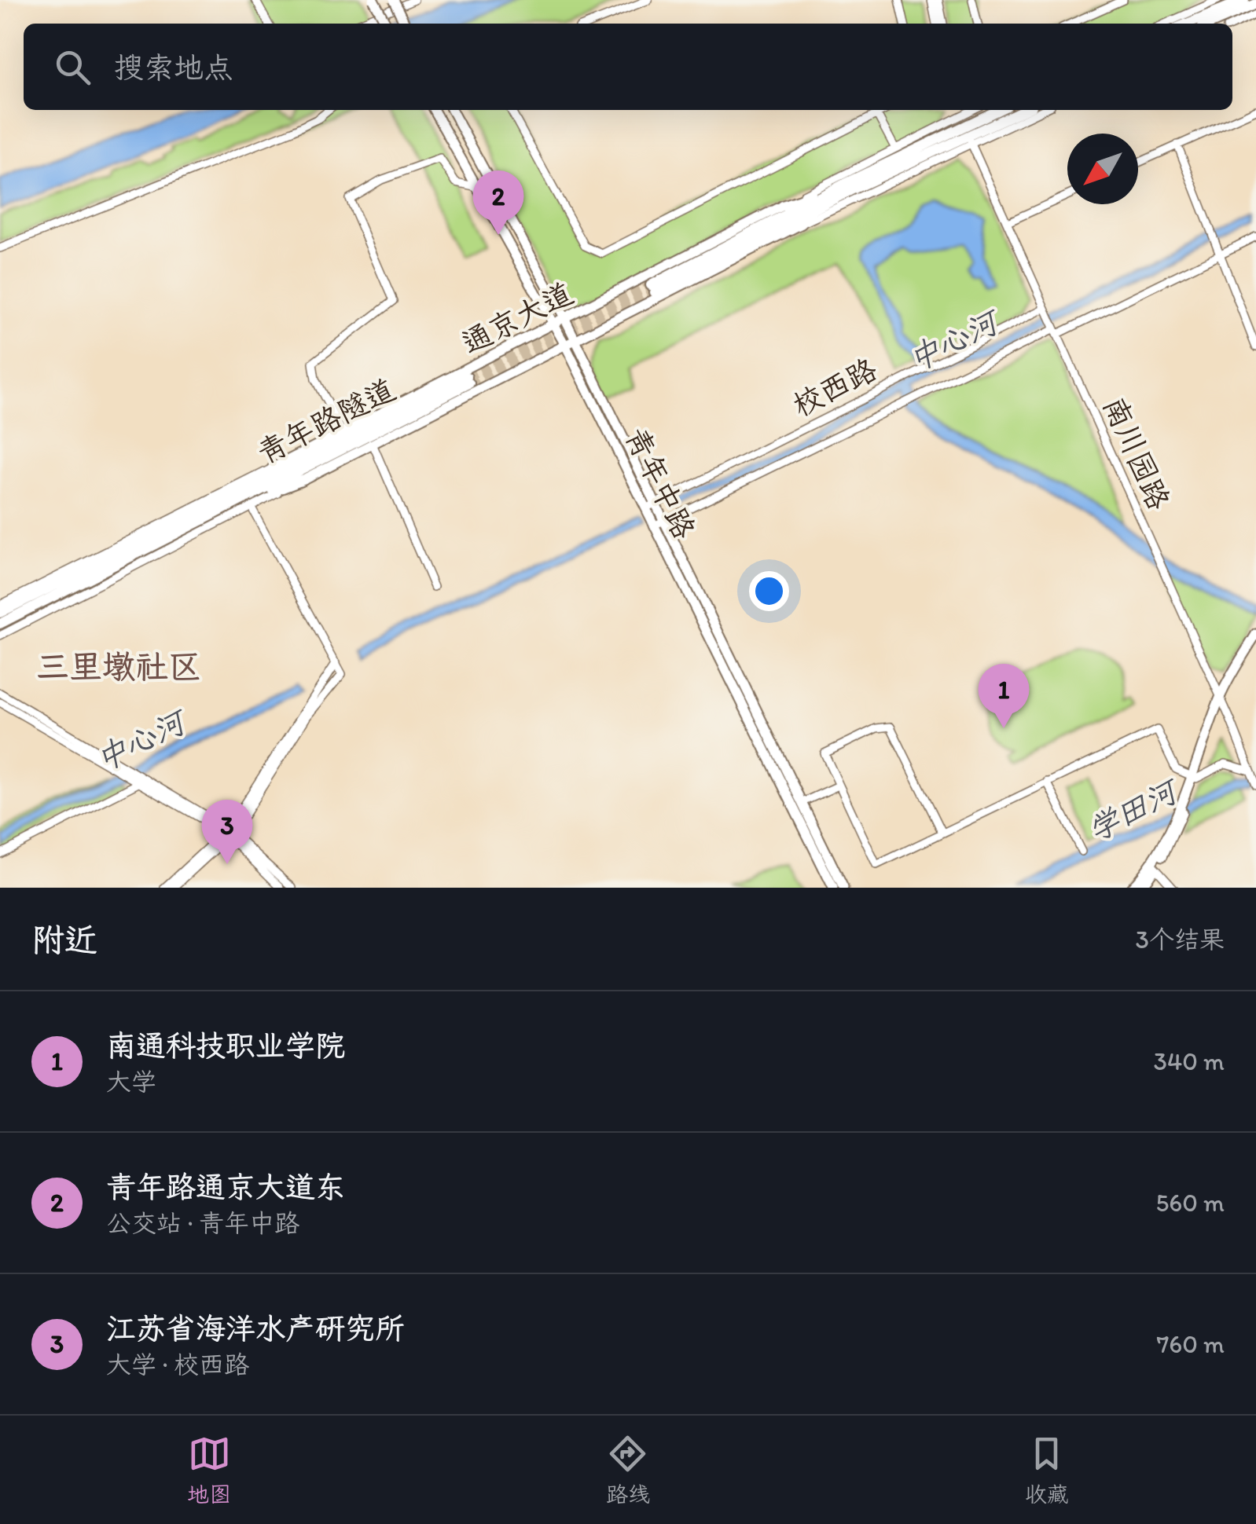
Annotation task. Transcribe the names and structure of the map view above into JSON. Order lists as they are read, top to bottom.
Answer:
{
  "streets": {
    "highway": ["青年路隧道"],
    "main road": ["通京大道", "青年中路"],
    "street": ["校西路", "南川园路"]
  },
  "crossings": [
    ["通京大道", "青年中路"],
    ["校西路", "南川园路"],
    ["校西路", "青年中路"]
  ],
  "districts": ["三里墩社区"],
  "water": ["中心河", "学田河"],
  "north": "bottom left",
  "page": {
    "search": "搜索地点",
    "pins": ["2", "1", "3"],
    "heading": ["附近", "3个结果"],
    "list": [
      {
        "mark": "1",
        "name": "南通科技职业学院",
        "note": "大学",
        "value": "340 m"
      },
      {
        "mark": "2",
        "name": "青年路通京大道东",
        "note": "公交站 · 青年中路",
        "value": "560 m"
      },
      {
        "mark": "3",
        "name": "江苏省海洋水产研究所",
        "note": "大学 · 校西路",
        "value": "760 m"
      }
    ],
    "nav": ["地图", "路线", "收藏"]
  }
}
